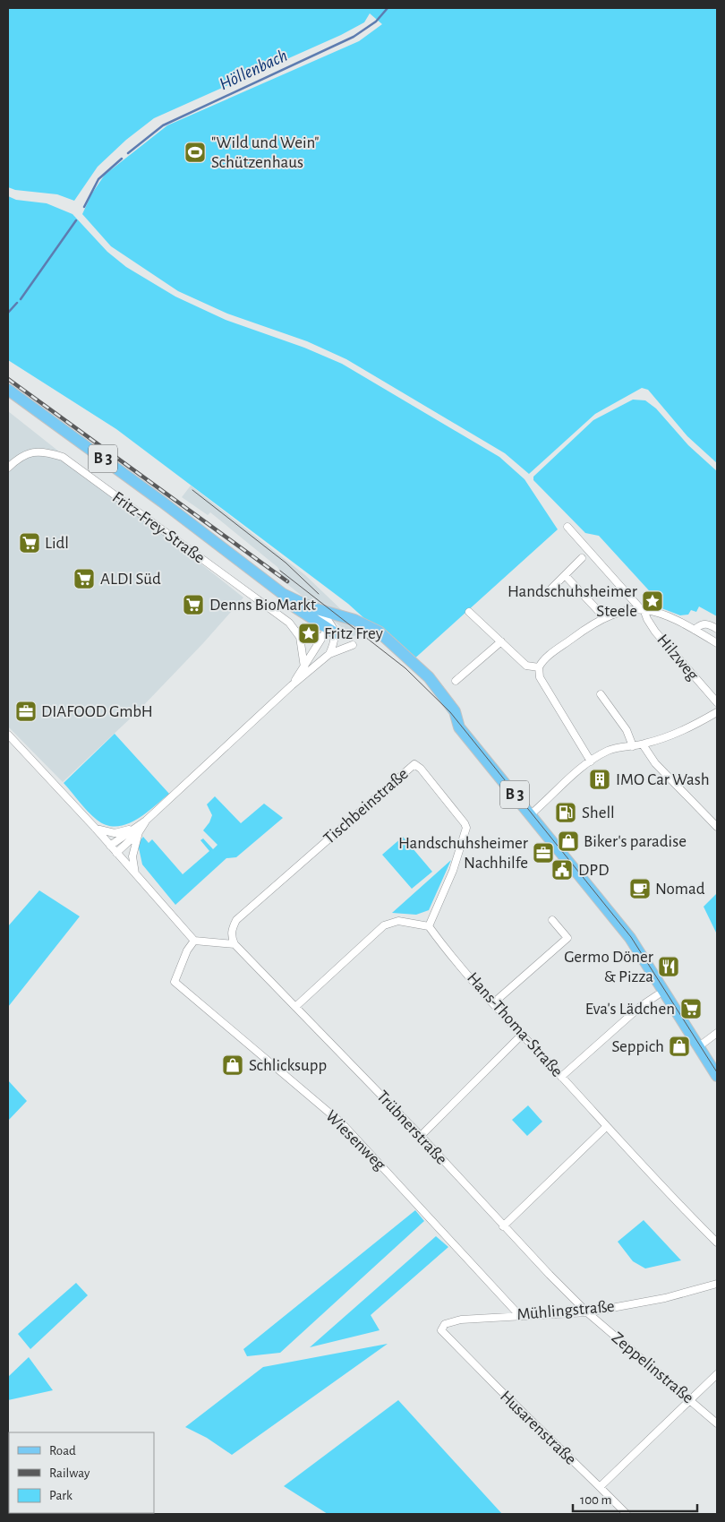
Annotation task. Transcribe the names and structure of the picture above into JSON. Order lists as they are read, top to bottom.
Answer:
{
  "streets": {
    "main road": ["B 3"],
    "street": [
      "Fritz-Frey-Straße",
      "Hilzweg",
      "Tischbeinstraße",
      "Hans-Thoma-Straße",
      "Trübnerstraße",
      "Wiesenweg",
      "Mühlingstraße",
      "Zeppelinstraße",
      "Husarenstraße"
    ]
  },
  "crossings": [
    ["Tischbeinstraße", "Hans-Thoma-Straße"],
    ["Tischbeinstraße", "Trübnerstraße"],
    ["Trübnerstraße", "Mühlingstraße"],
    ["Trübnerstraße", "Zeppelinstraße"],
    ["Wiesenweg", "Mühlingstraße"],
    ["Mühlingstraße", "Zeppelinstraße"],
    ["Mühlingstraße", "Husarenstraße"]
  ],
  "water": ["Höllenbach"],
  "places": {
    "sports": ["\"Wild und Wein\" Schützenhaus"],
    "supermarket": [
      "Lidl",
      "ALDI Süd",
      "Denns BioMarkt",
      "Eva's Lädchen"
    ],
    "place": ["Handschuhsheimer Steele", "Fritz Frey"],
    "office": ["DIAFOOD GmbH", "Handschuhsheimer Nachhilfe"],
    "building": ["IMO Car Wash"],
    "fuel station": ["Shell"],
    "shop": ["Biker's paradise", "Seppich", "Schlicksupp"],
    "public building": ["DPD"],
    "cafe": ["Nomad"],
    "restaurant": ["Germo Döner & Pizza"]
  },
  "legend": ["Road", "Railway", "Park"],
  "scale_bar": "100 m"
}
